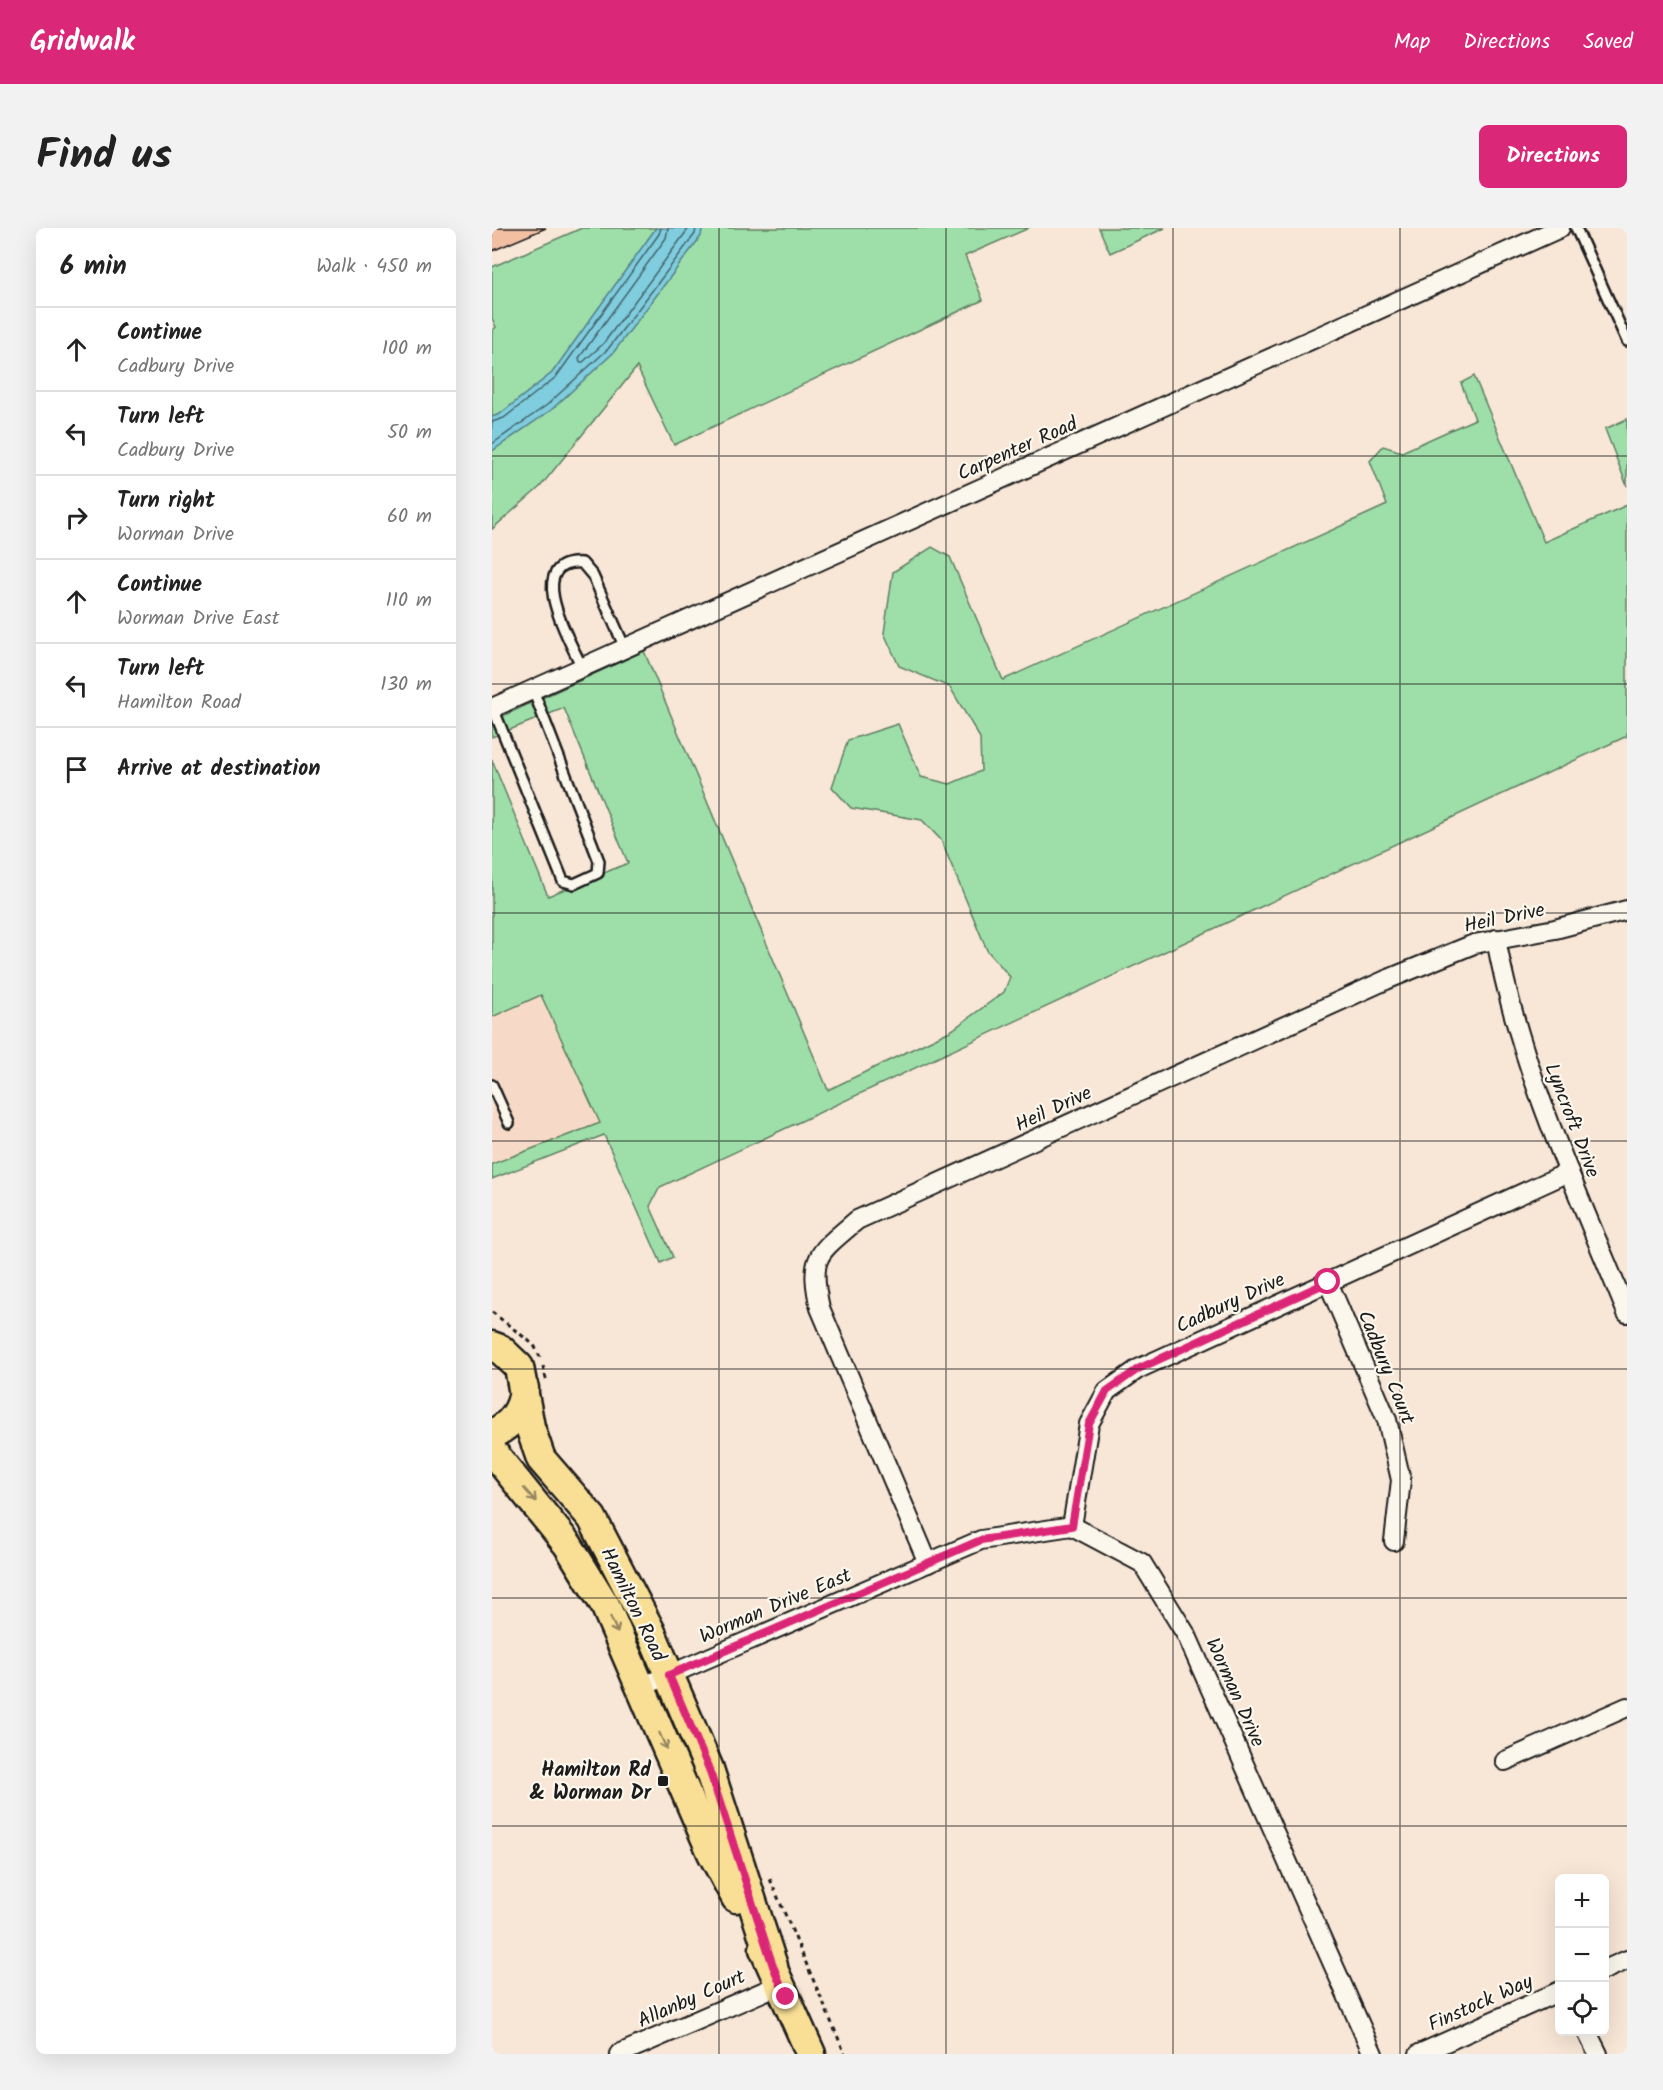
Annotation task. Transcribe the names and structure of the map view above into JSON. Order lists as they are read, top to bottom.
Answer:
{
  "streets": {
    "main road": ["Hamilton Road"],
    "street": [
      "Carpenter Road",
      "Heil Drive",
      "Lyncroft Drive",
      "Cadbury Drive",
      "Cadbury Court",
      "Worman Drive East",
      "Worman Drive",
      "Allanby Court",
      "Finstock Way"
    ]
  },
  "crossings": [
    ["Heil Drive", "Lyncroft Drive"],
    ["Heil Drive", "Worman Drive East"],
    ["Lyncroft Drive", "Cadbury Drive"],
    ["Cadbury Drive", "Cadbury Court"],
    ["Cadbury Drive", "Worman Drive"],
    ["Hamilton Road", "Worman Drive East"],
    ["Hamilton Road", "Allanby Court"]
  ],
  "places": {
    "transit": ["Hamilton Rd & Worman Dr"]
  },
  "page": {
    "header": "Gridwalk",
    "nav": ["Map", "Directions", "Saved"],
    "title": "Find us",
    "buttons": "Directions",
    "heading": ["6 min", "Walk · 450 m"],
    "list": [
      ["Continue", "Cadbury Drive", "100 m"],
      ["Turn left", "Cadbury Drive", "50 m"],
      ["Turn right", "Worman Drive", "60 m"],
      ["Continue", "Worman Drive East", "110 m"],
      ["Turn left", "Hamilton Road", "130 m"],
      "Arrive at destination"
    ],
    "map_buttons": ["+", "−"]
  }
}
